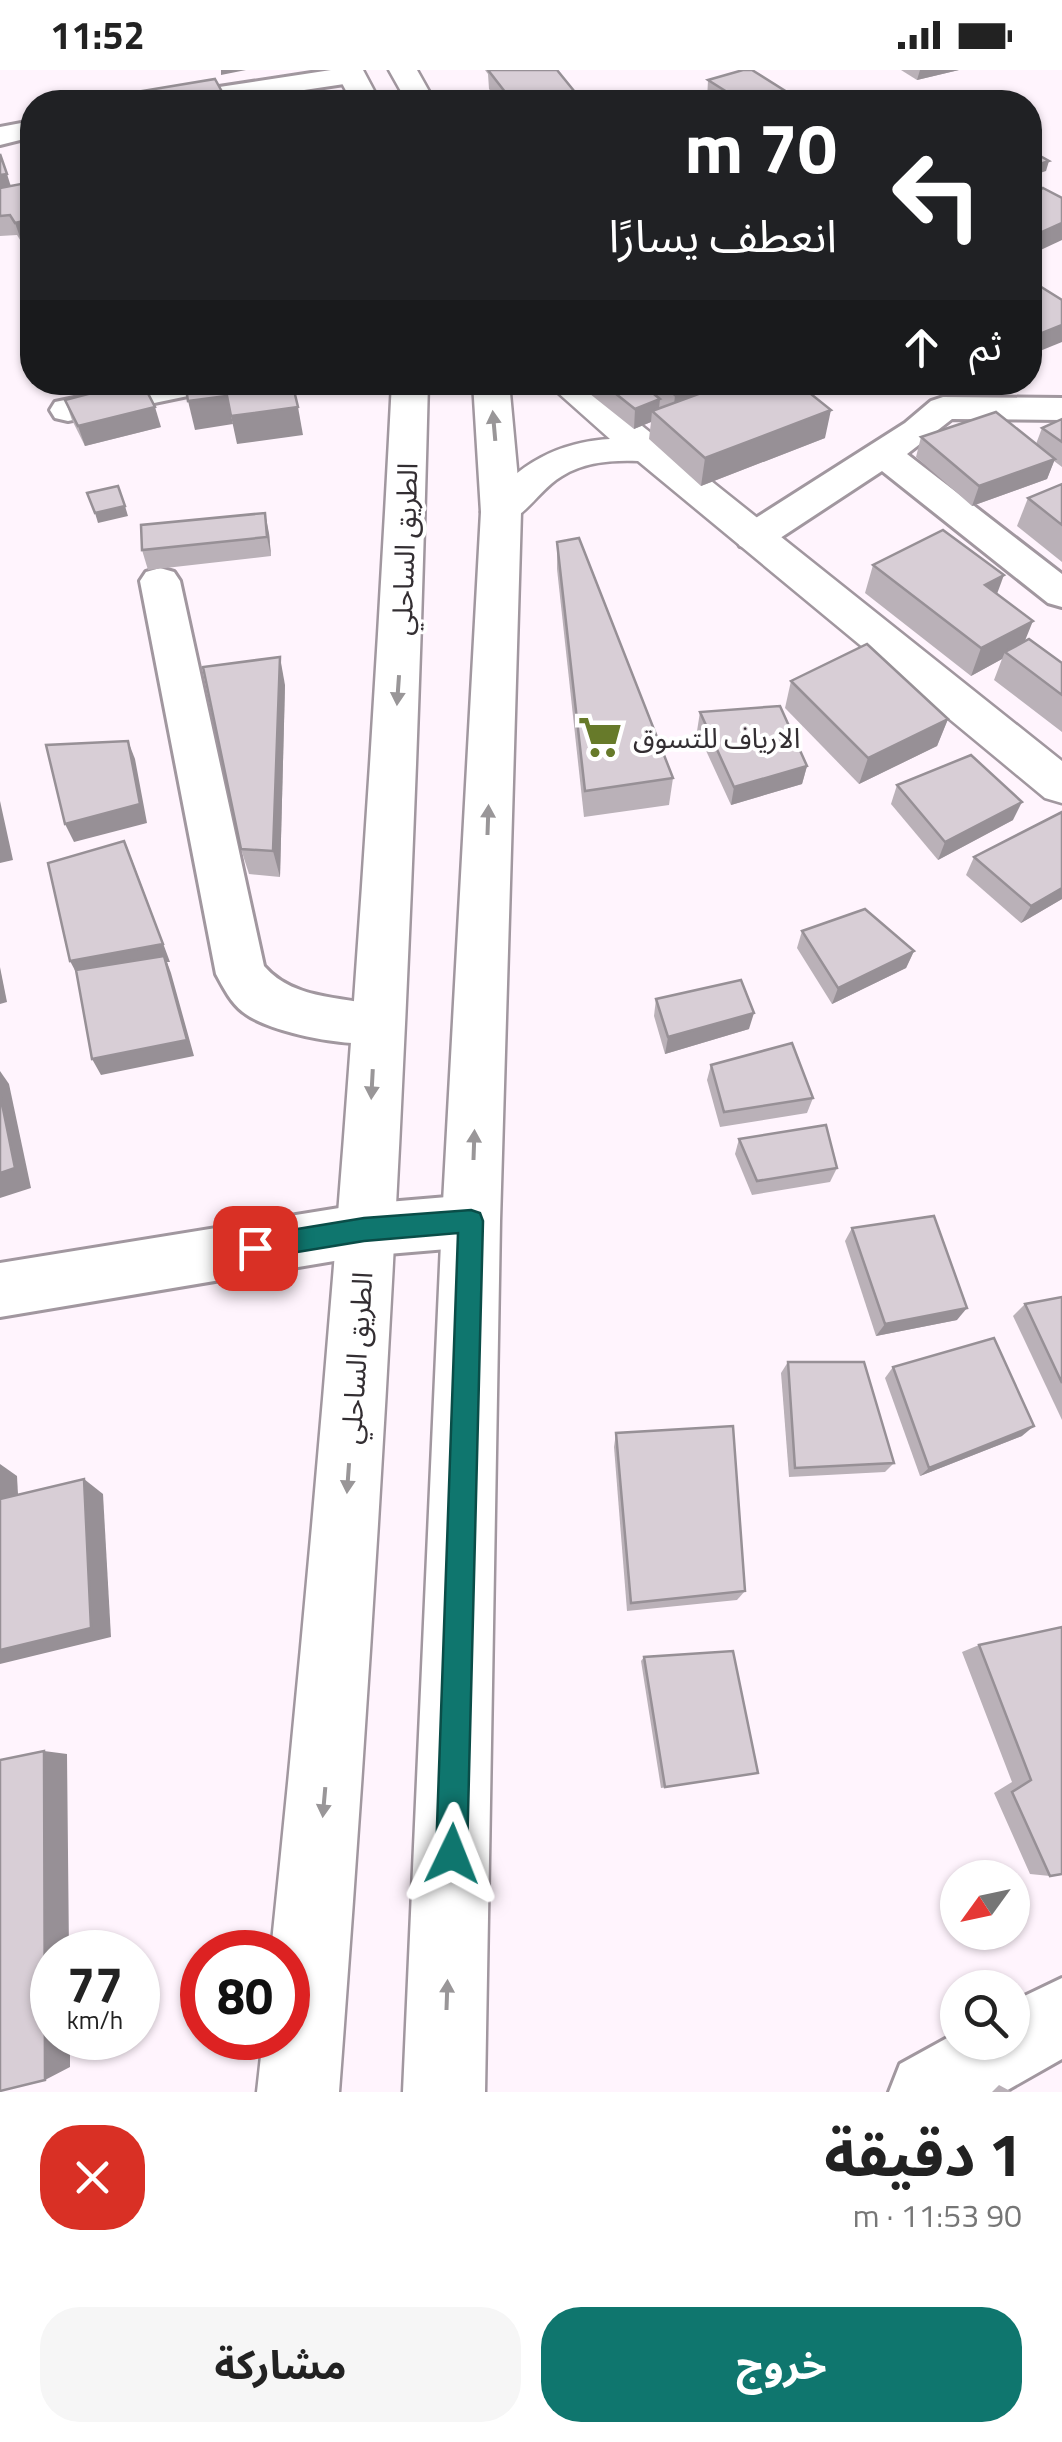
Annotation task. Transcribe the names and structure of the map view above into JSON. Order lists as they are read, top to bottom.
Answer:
{
  "streets": {
    "main road": ["الطريق الساحلي"]
  },
  "places": {
    "supermarket": ["الارياف للتسوق"]
  },
  "north": "bottom left",
  "page": {
    "status": "11:52",
    "turn": ["70 m", "انعطف يسارًا"],
    "then": "ثم",
    "speed": "77 km/h",
    "limit": "80",
    "heading": ["1 دقيقة", "90 m · 11:53"],
    "buttons": ["خروج", "مشاركة"]
  }
}
